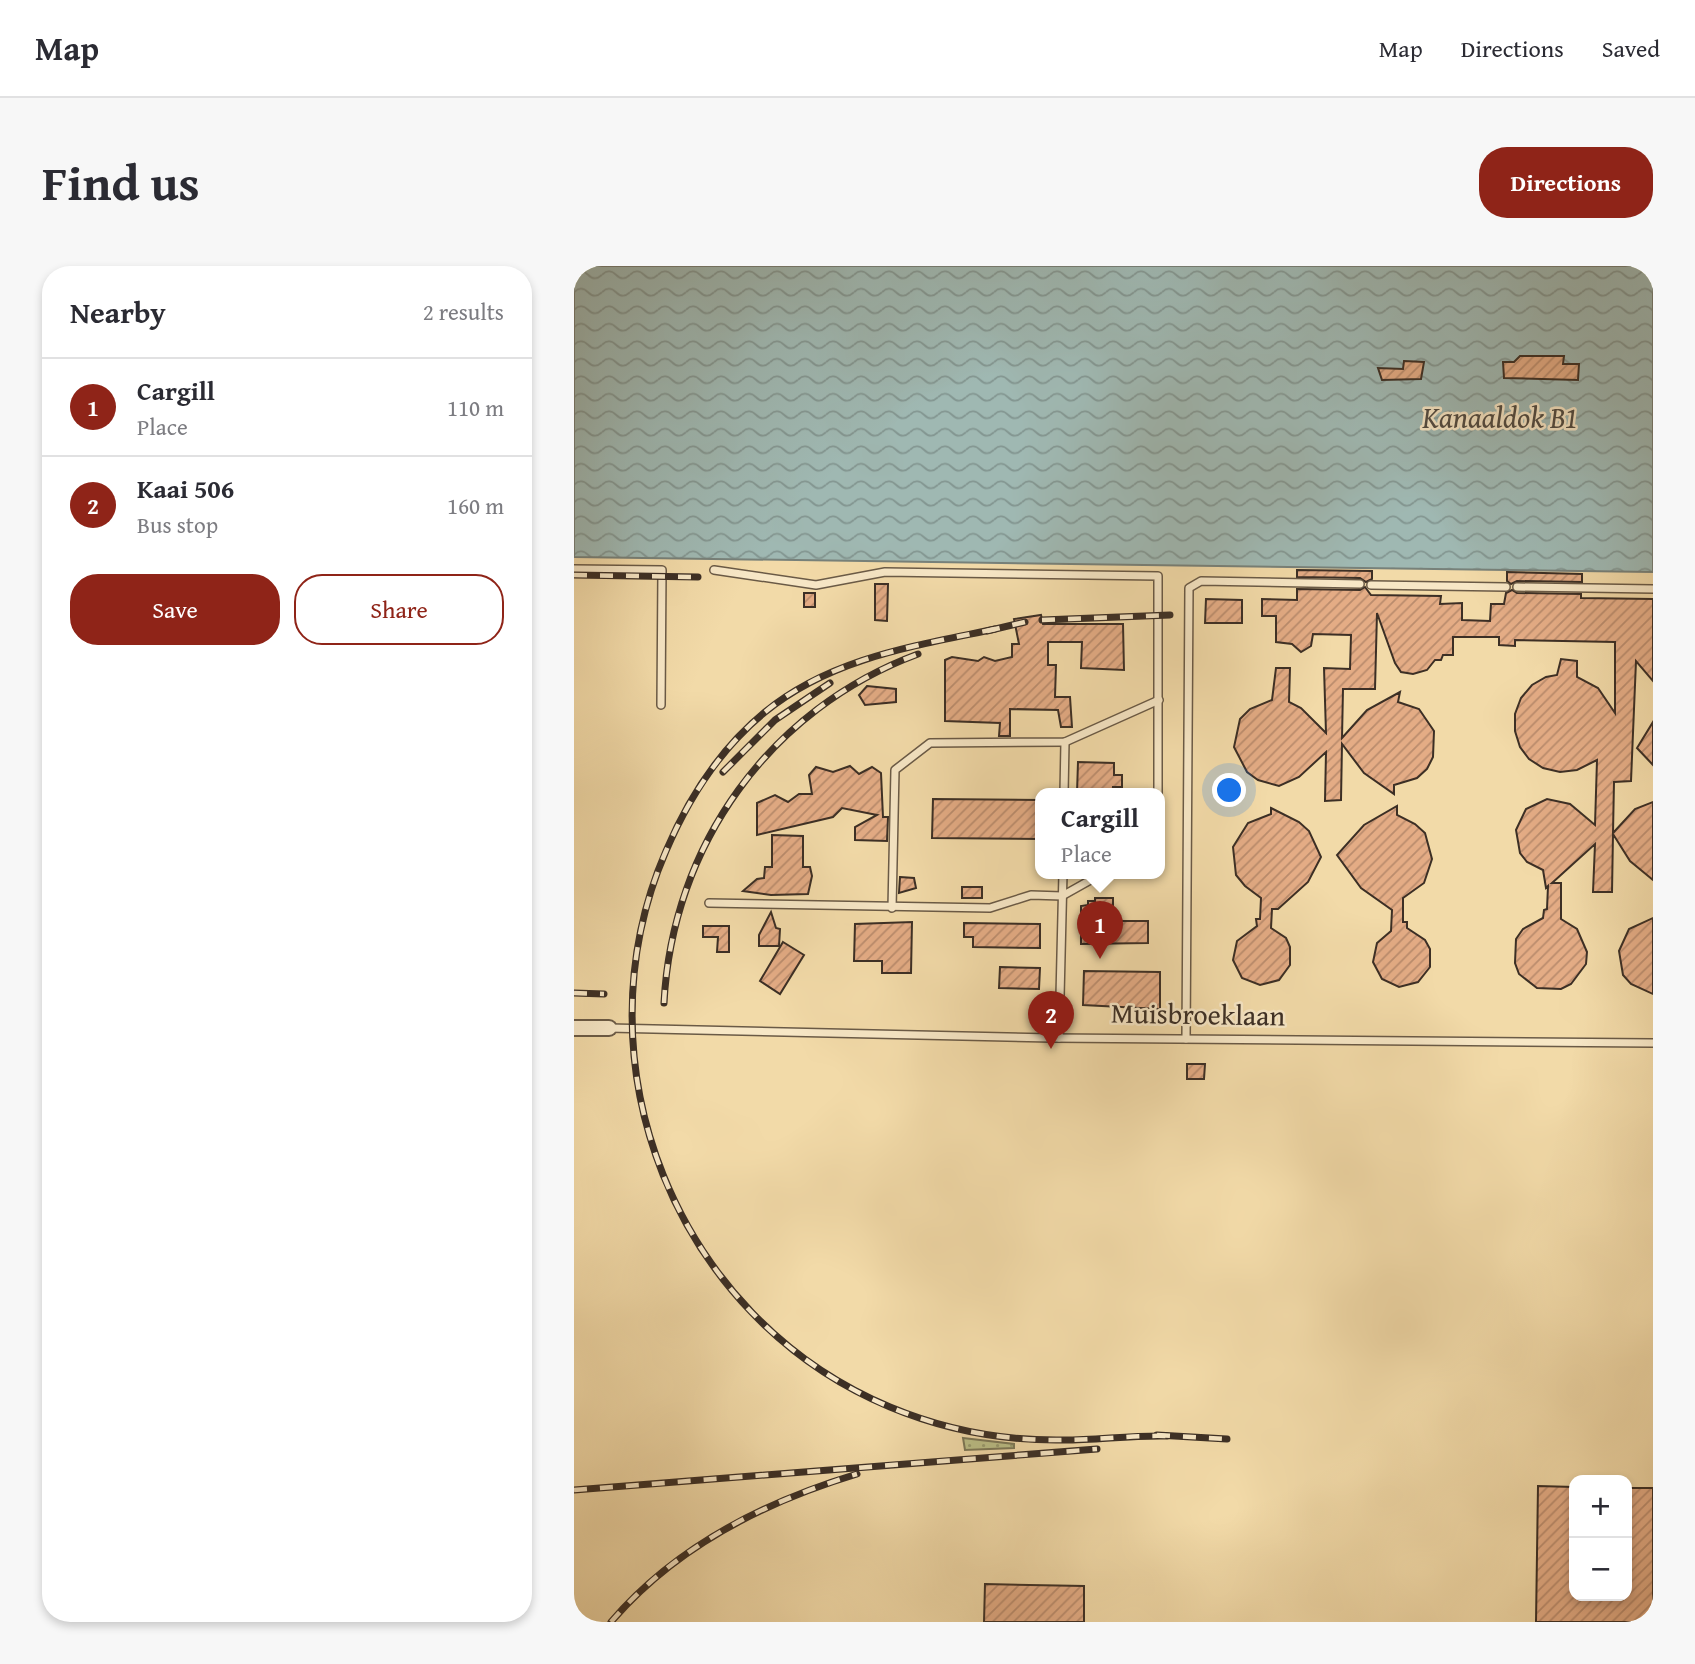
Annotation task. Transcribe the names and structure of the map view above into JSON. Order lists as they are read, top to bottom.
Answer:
{
  "streets": {
    "street": ["Muisbroeklaan"]
  },
  "water": ["Kanaaldok B1"],
  "page": {
    "header": "Map",
    "nav": ["Map", "Directions", "Saved"],
    "title": "Find us",
    "buttons": [
      "Directions",
      ["Save", "Share"]
    ],
    "heading": ["Nearby", "2 results"],
    "list": [
      {
        "mark": "1",
        "name": "Cargill",
        "note": "Place",
        "value": "110 m"
      },
      {
        "mark": "2",
        "name": "Kaai 506",
        "note": "Bus stop",
        "value": "160 m"
      }
    ],
    "popup": ["Cargill", "Place"],
    "pins": ["1", "2"],
    "map_buttons": ["+", "−"]
  }
}
